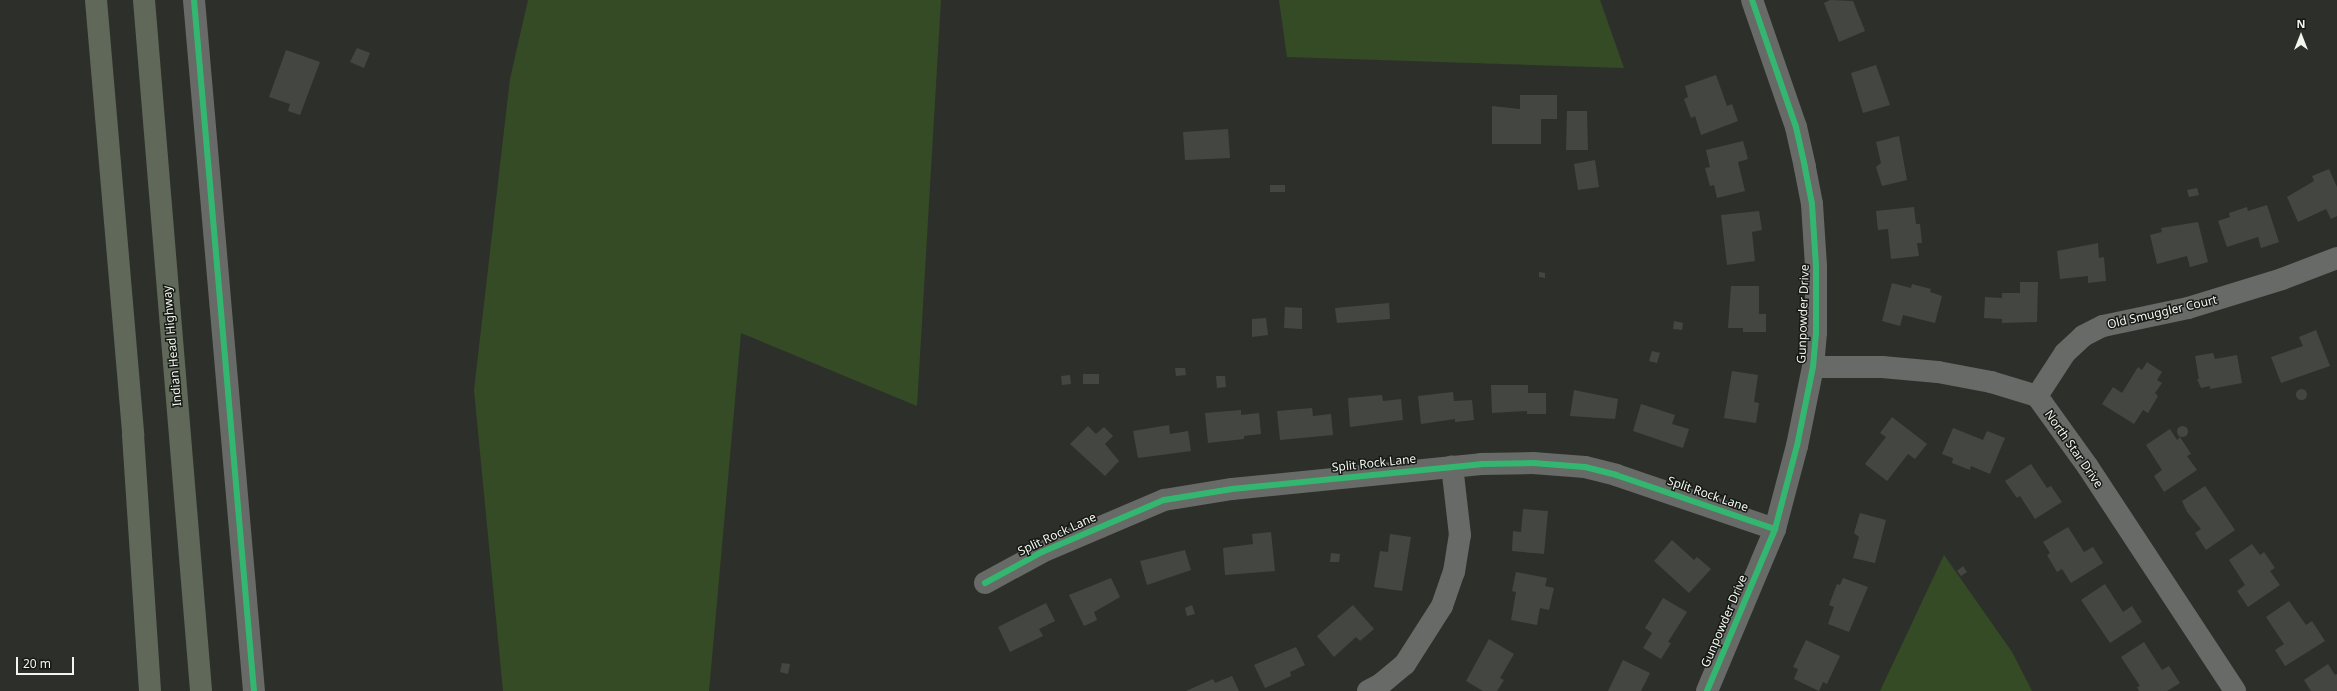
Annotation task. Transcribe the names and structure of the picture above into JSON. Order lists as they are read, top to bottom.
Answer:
{
  "streets": {
    "highway": ["Indian Head Highway"],
    "street": [
      "Old Smuggler Court",
      "Gunpowder Drive",
      "North Star Drive",
      "Split Rock Lane"
    ]
  },
  "crossings": [
    ["Old Smuggler Court", "North Star Drive"],
    ["Gunpowder Drive", "Split Rock Lane"]
  ],
  "scale_bar": "20 m",
  "north": "top"
}
